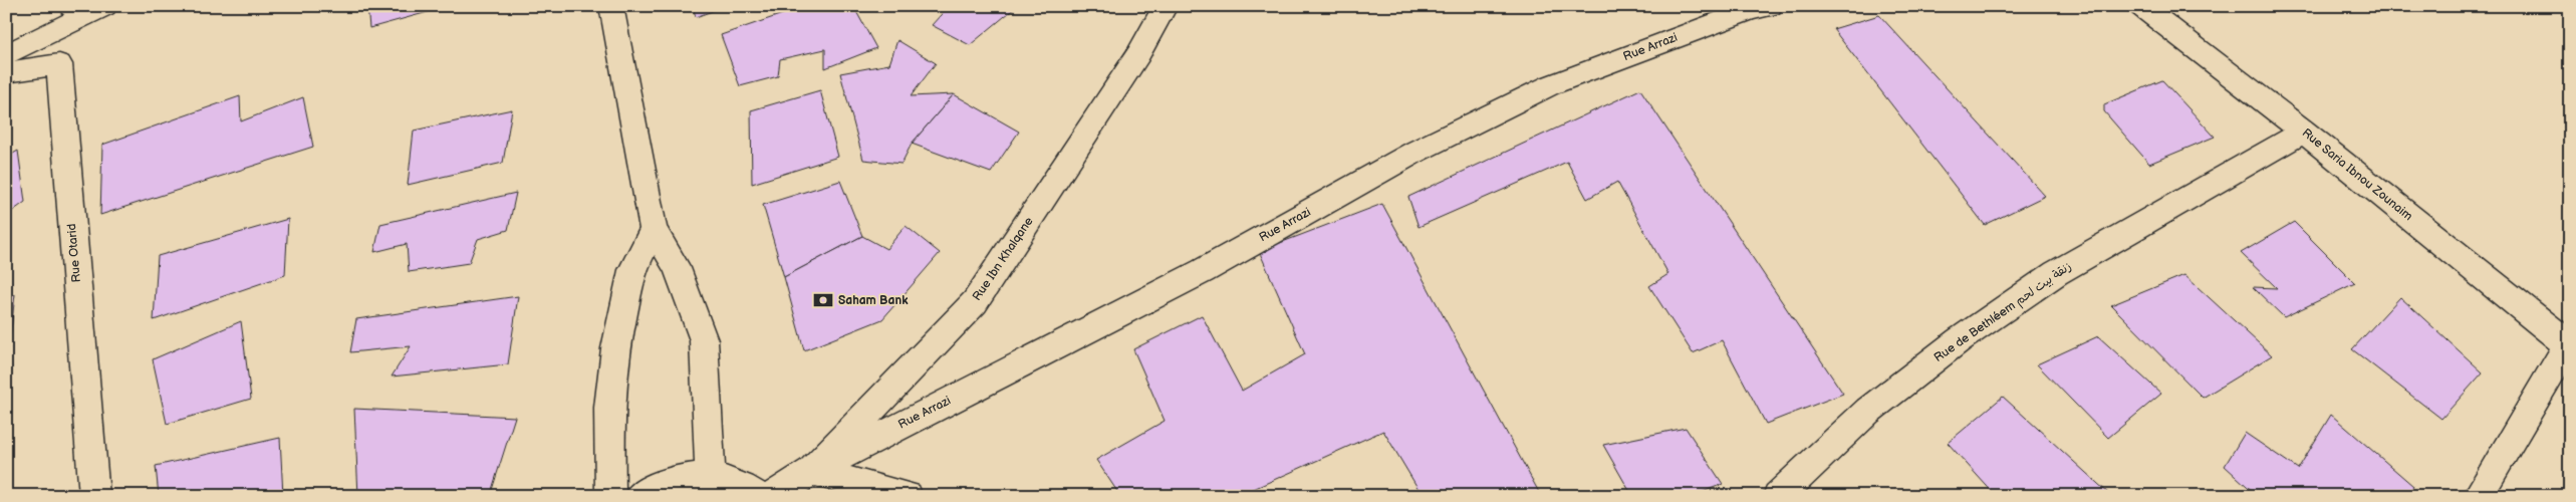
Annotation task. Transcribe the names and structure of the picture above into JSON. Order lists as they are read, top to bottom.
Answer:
{
  "streets": {
    "street": [
      "Rue Arrazi",
      "Rue Saria Ibnou Zounaim",
      "Rue Otarid",
      "Rue Ibn Khalqane",
      "Rue de Bethléem زنقة بيت لحم"
    ]
  },
  "crossings": [
    ["Rue Arrazi", "Rue Ibn Khalqane"],
    ["Rue Saria Ibnou Zounaim", "Rue de Bethléem زنقة بيت لحم"]
  ],
  "places": {
    "bank": ["Saham Bank"]
  }
}
